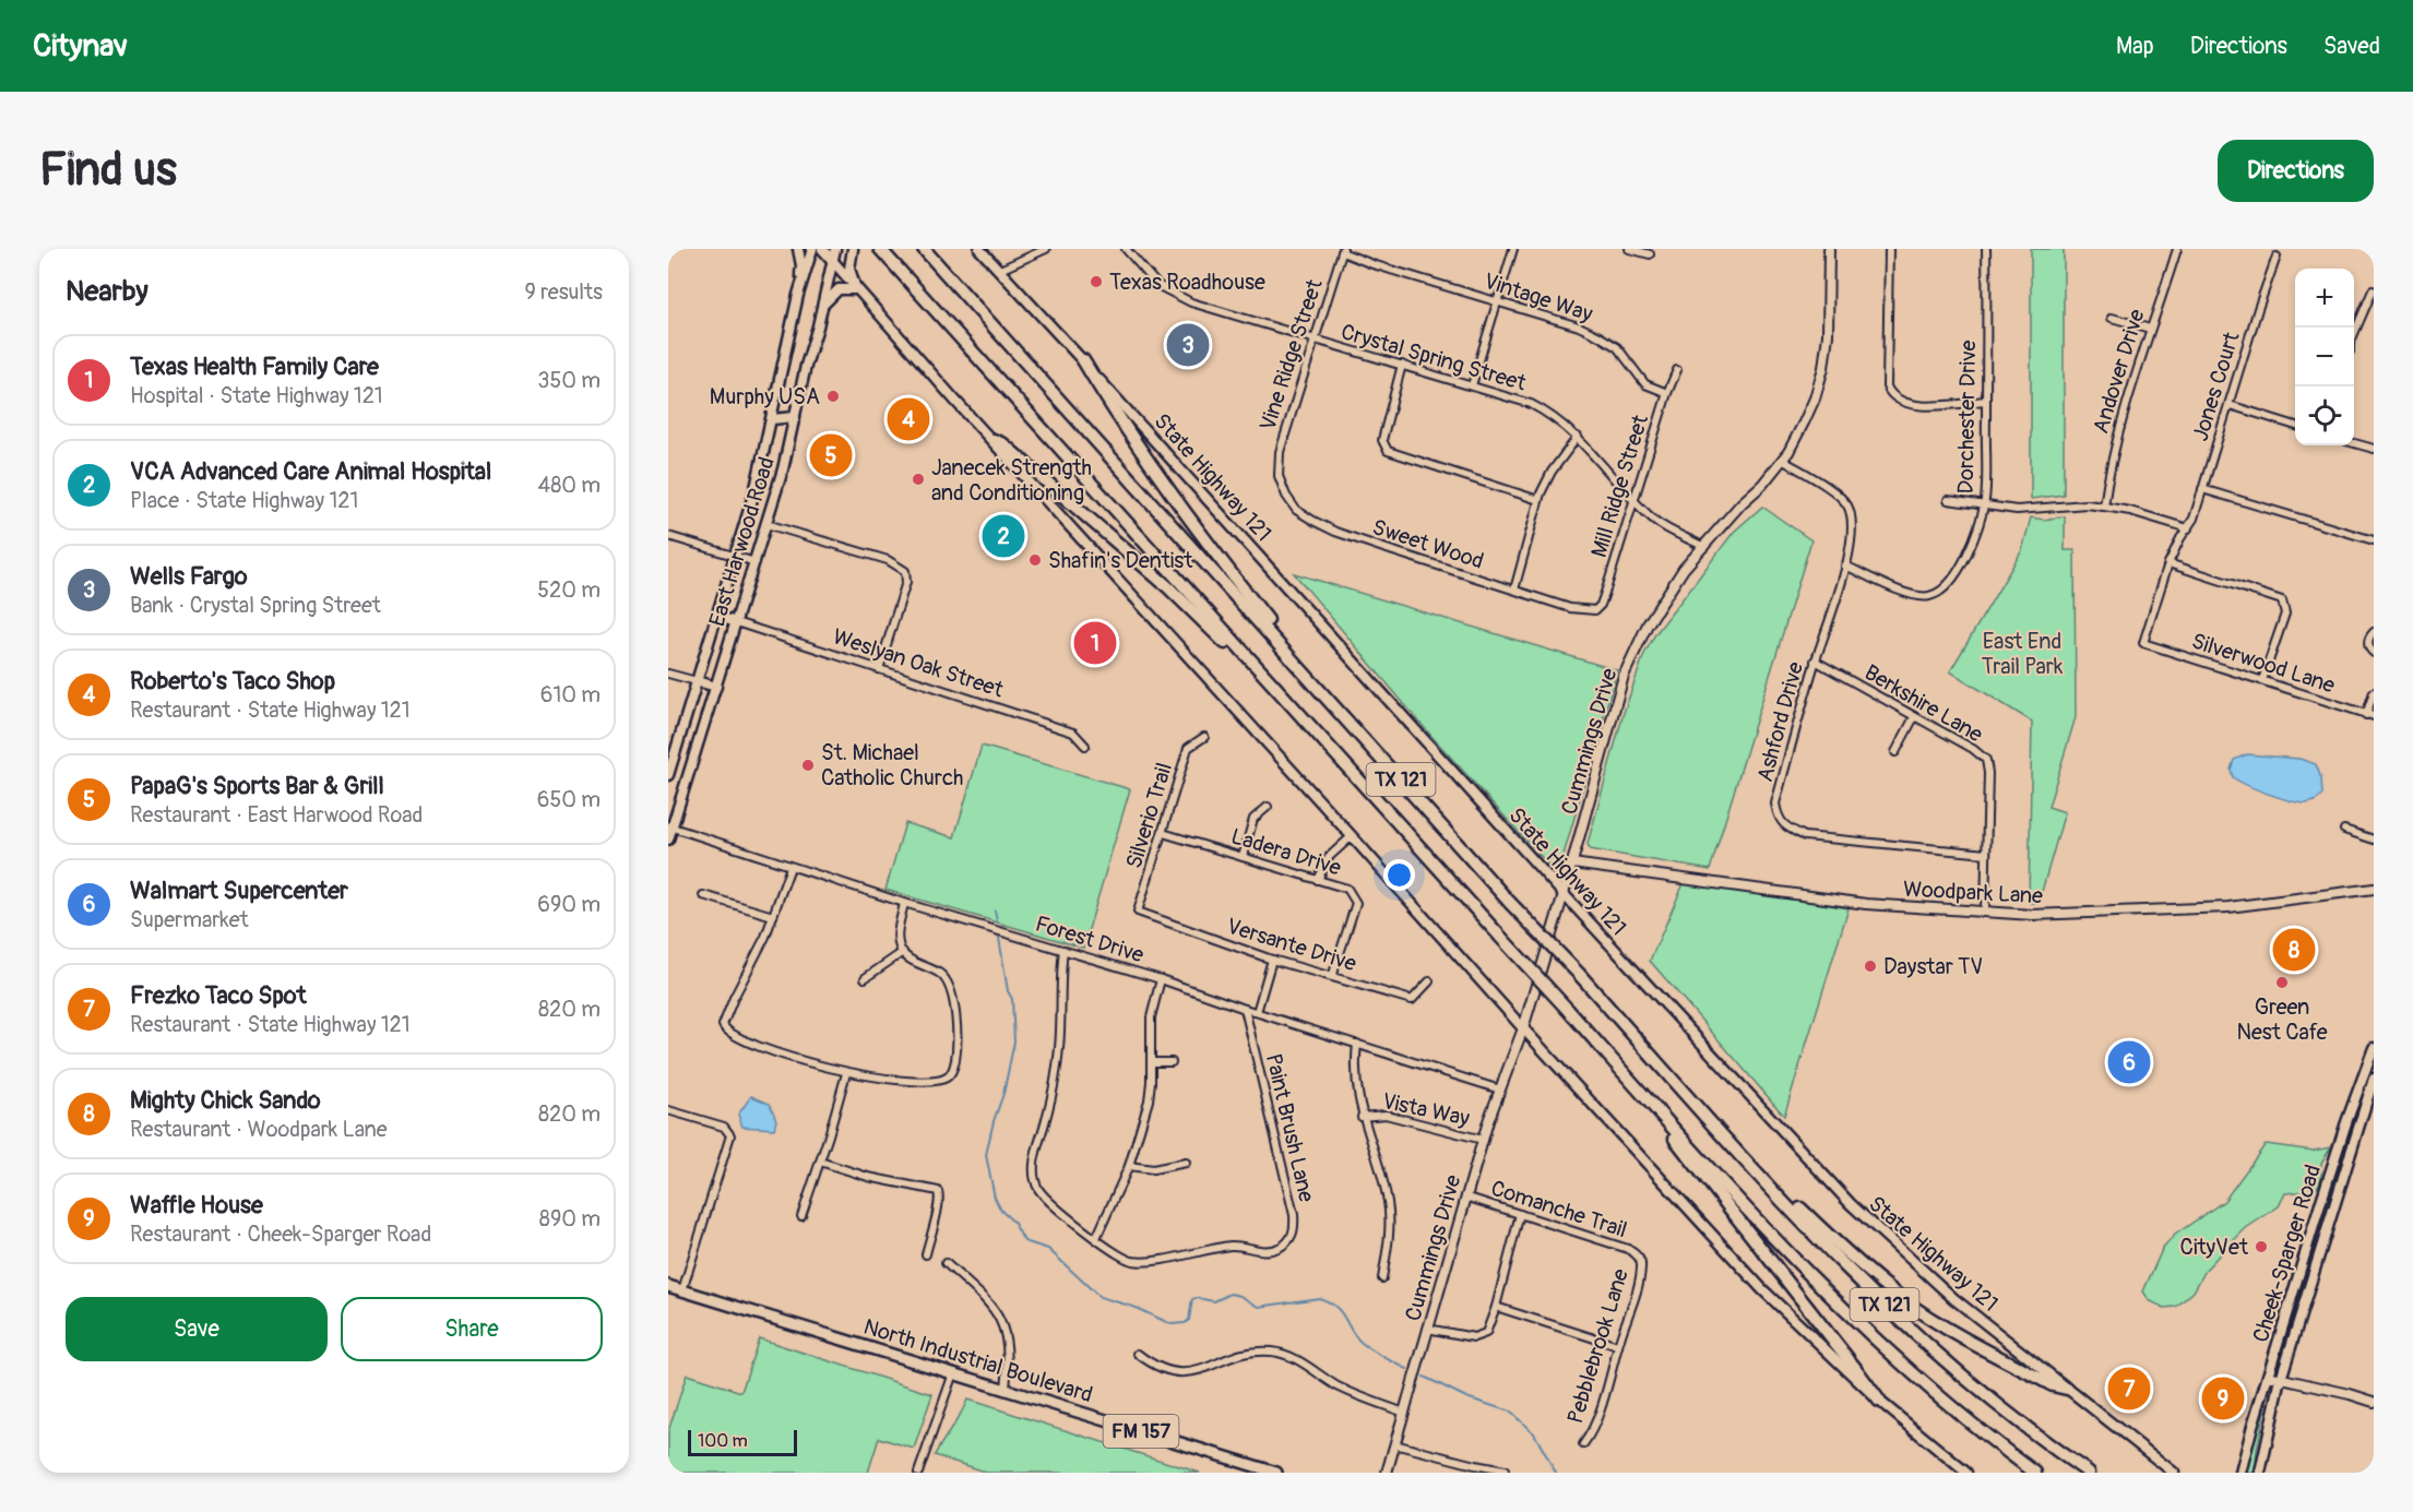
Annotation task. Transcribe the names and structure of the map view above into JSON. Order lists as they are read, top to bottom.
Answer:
{
  "streets": {
    "highway": ["TX 121"],
    "main road": [
      "State Highway 121",
      "East Harwood Road",
      "Cheek-Sparger Road",
      "North Industrial Boulevard",
      "FM 157"
    ],
    "street": [
      "Vintage Way",
      "Vine Ridge Street",
      "Crystal Spring Street",
      "Andover Drive",
      "Jones Court",
      "Dorchester Drive",
      "Mill Ridge Street",
      "Sweet Wood",
      "Weslyan Oak Street",
      "Silverwood Lane",
      "Berkshire Lane",
      "Ashford Drive",
      "Cummings Drive",
      "Silverio Trail",
      "Ladera Drive",
      "Woodpark Lane",
      "Forest Drive",
      "Versante Drive",
      "Vista Way",
      "Paint Brush Lane",
      "Comanche Trail",
      "Pebblebrook Lane"
    ]
  },
  "crossings": [
    ["Vintage Way", "Vine Ridge Street"],
    ["Vintage Way", "Mill Ridge Street"],
    ["Vine Ridge Street", "Crystal Spring Street"],
    ["Vine Ridge Street", "Sweet Wood"],
    ["Crystal Spring Street", "Mill Ridge Street"],
    ["Crystal Spring Street", "Cummings Drive"],
    ["Jones Court", "Silverwood Lane"],
    ["Dorchester Drive", "Ashford Drive"],
    ["State Highway 121", "Cummings Drive"],
    ["Mill Ridge Street", "Sweet Wood"],
    ["East Harwood Road", "Weslyan Oak Street"],
    ["East Harwood Road", "Forest Drive"],
    ["Berkshire Lane", "Ashford Drive"],
    ["Berkshire Lane", "Woodpark Lane"],
    ["Ashford Drive", "Cummings Drive"],
    ["Cummings Drive", "Woodpark Lane"],
    ["Cummings Drive", "Forest Drive"],
    ["Cummings Drive", "Vista Way"],
    ["Cummings Drive", "Comanche Trail"],
    ["Silverio Trail", "Ladera Drive"],
    ["Silverio Trail", "Versante Drive"],
    ["Ladera Drive", "Versante Drive"],
    ["Forest Drive", "Paint Brush Lane"],
    ["Comanche Trail", "Pebblebrook Lane"]
  ],
  "parks": ["East End Trail Park"],
  "places": [
    "Texas Roadhouse",
    "Murphy USA",
    "Janecek Strength and Conditioning",
    "Shafin's Dentist",
    "St. Michael Catholic Church",
    "Daystar TV",
    "Green Nest Cafe",
    "CityVet"
  ],
  "scale_bar": "100 m",
  "page": {
    "header": "Citynav",
    "nav": ["Map", "Directions", "Saved"],
    "buttons": [
      "Directions",
      ["Save", "Share"]
    ],
    "title": "Find us",
    "heading": ["Nearby", "9 results"],
    "map_buttons": ["+", "−"],
    "pins": [
      "3",
      "4",
      "5",
      "2",
      "1",
      "8",
      "6",
      "7",
      "9"
    ],
    "list": [
      {
        "mark": "1",
        "name": "Texas Health Family Care",
        "note": "Hospital · State Highway 121",
        "value": "350 m"
      },
      {
        "mark": "2",
        "name": "VCA Advanced Care Animal Hospital",
        "note": "Place · State Highway 121",
        "value": "480 m"
      },
      {
        "mark": "3",
        "name": "Wells Fargo",
        "note": "Bank · Crystal Spring Street",
        "value": "520 m"
      },
      {
        "mark": "4",
        "name": "Roberto's Taco Shop",
        "note": "Restaurant · State Highway 121",
        "value": "610 m"
      },
      {
        "mark": "5",
        "name": "PapaG's Sports Bar & Grill",
        "note": "Restaurant · East Harwood Road",
        "value": "650 m"
      },
      {
        "mark": "6",
        "name": "Walmart Supercenter",
        "note": "Supermarket",
        "value": "690 m"
      },
      {
        "mark": "7",
        "name": "Frezko Taco Spot",
        "note": "Restaurant · State Highway 121",
        "value": "820 m"
      },
      {
        "mark": "8",
        "name": "Mighty Chick Sando",
        "note": "Restaurant · Woodpark Lane",
        "value": "820 m"
      },
      {
        "mark": "9",
        "name": "Waffle House",
        "note": "Restaurant · Cheek-Sparger Road",
        "value": "890 m"
      }
    ],
    "scale": "100 m"
  }
}
